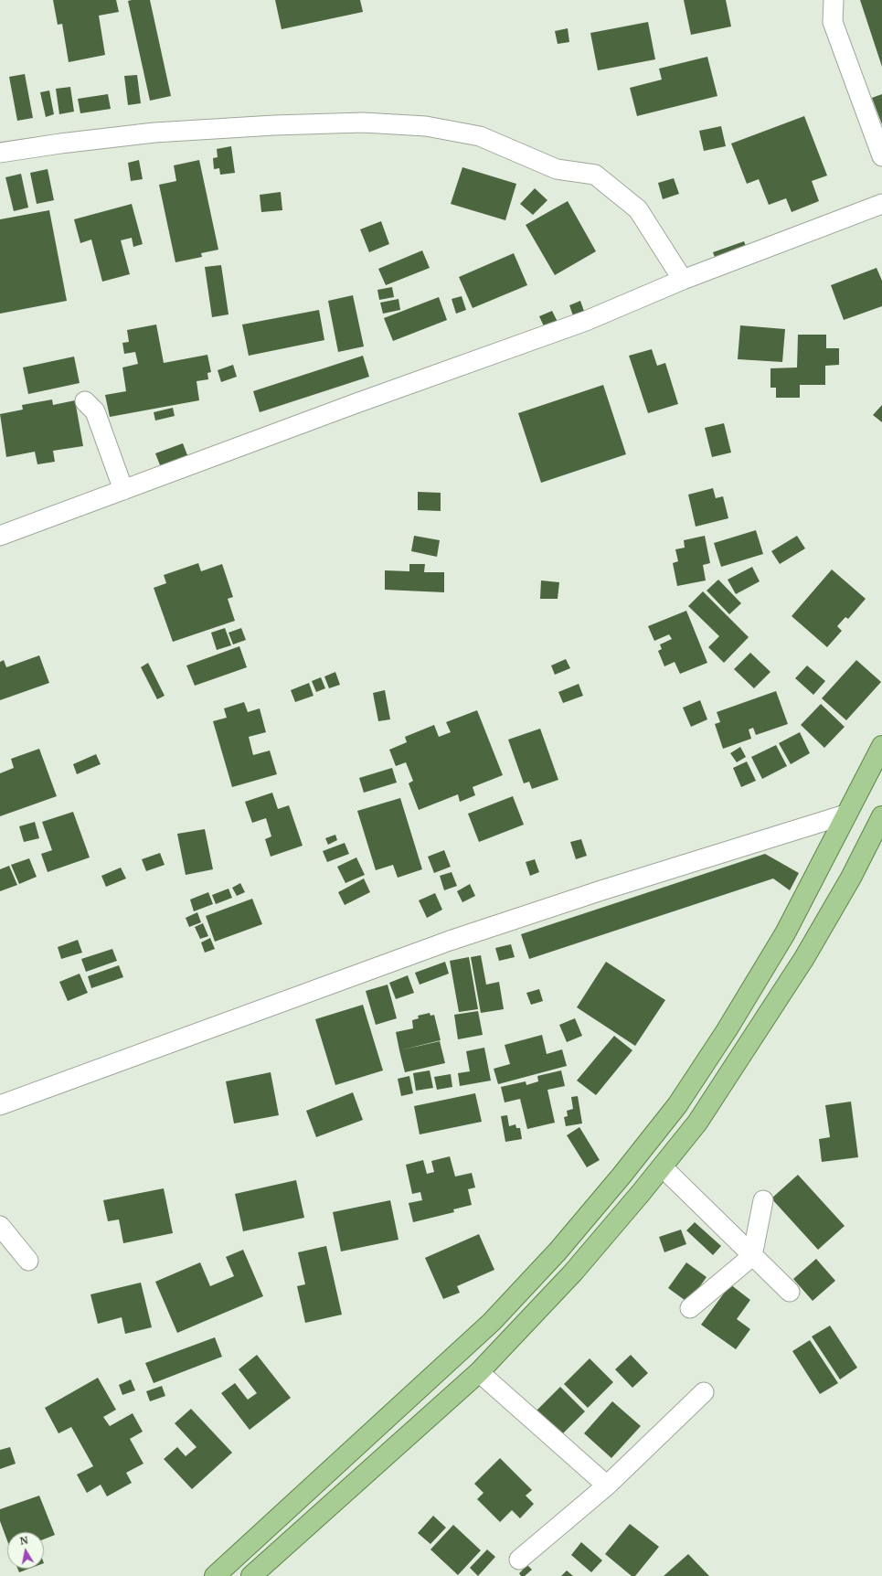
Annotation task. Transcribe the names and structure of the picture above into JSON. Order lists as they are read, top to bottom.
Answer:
{
  "north": "top"
}
